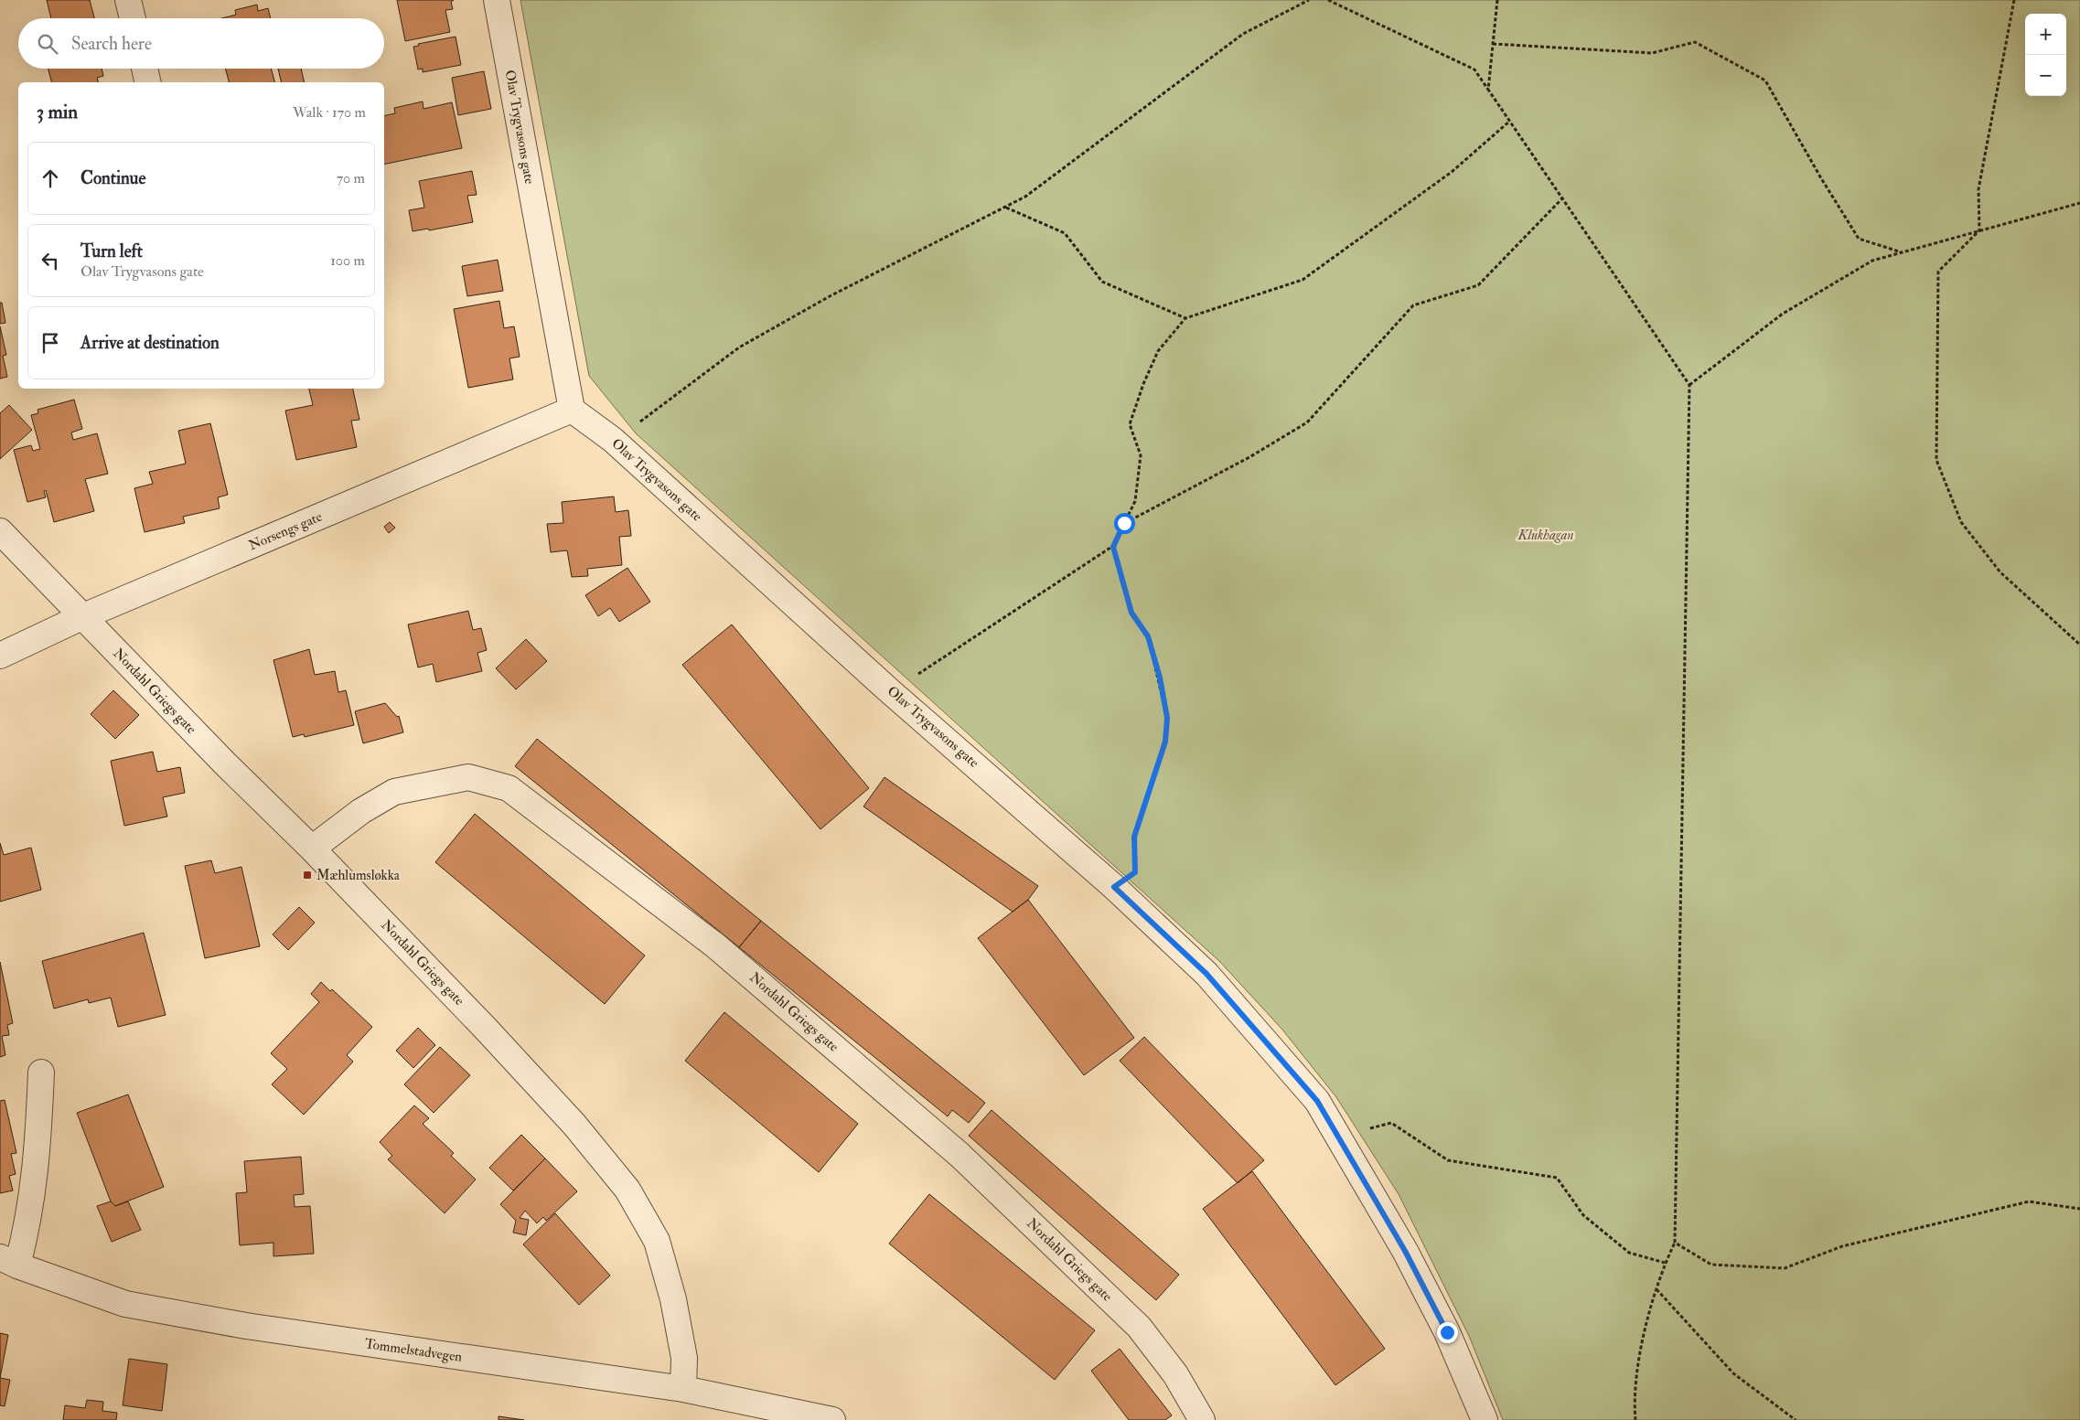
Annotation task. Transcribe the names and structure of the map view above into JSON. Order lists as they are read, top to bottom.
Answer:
{
  "streets": {
    "street": [
      "Olav Trygvasons gate",
      "Norsengs gate",
      "Nordahl Griegs gate",
      "Tommelstadvegen"
    ]
  },
  "crossings": [
    ["Olav Trygvasons gate", "Norsengs gate"],
    ["Norsengs gate", "Nordahl Griegs gate"],
    ["Nordahl Griegs gate", "Tommelstadvegen"]
  ],
  "parks": ["Klukhagan"],
  "places": {
    "transit": ["Mæhlumsløkka"]
  },
  "page": {
    "map_buttons": ["+", "−"],
    "search": "Search here",
    "heading": ["3 min", "Walk · 170 m"],
    "list": [
      ["Continue", "70 m"],
      ["Turn left", "Olav Trygvasons gate", "100 m"],
      "Arrive at destination"
    ]
  }
}
